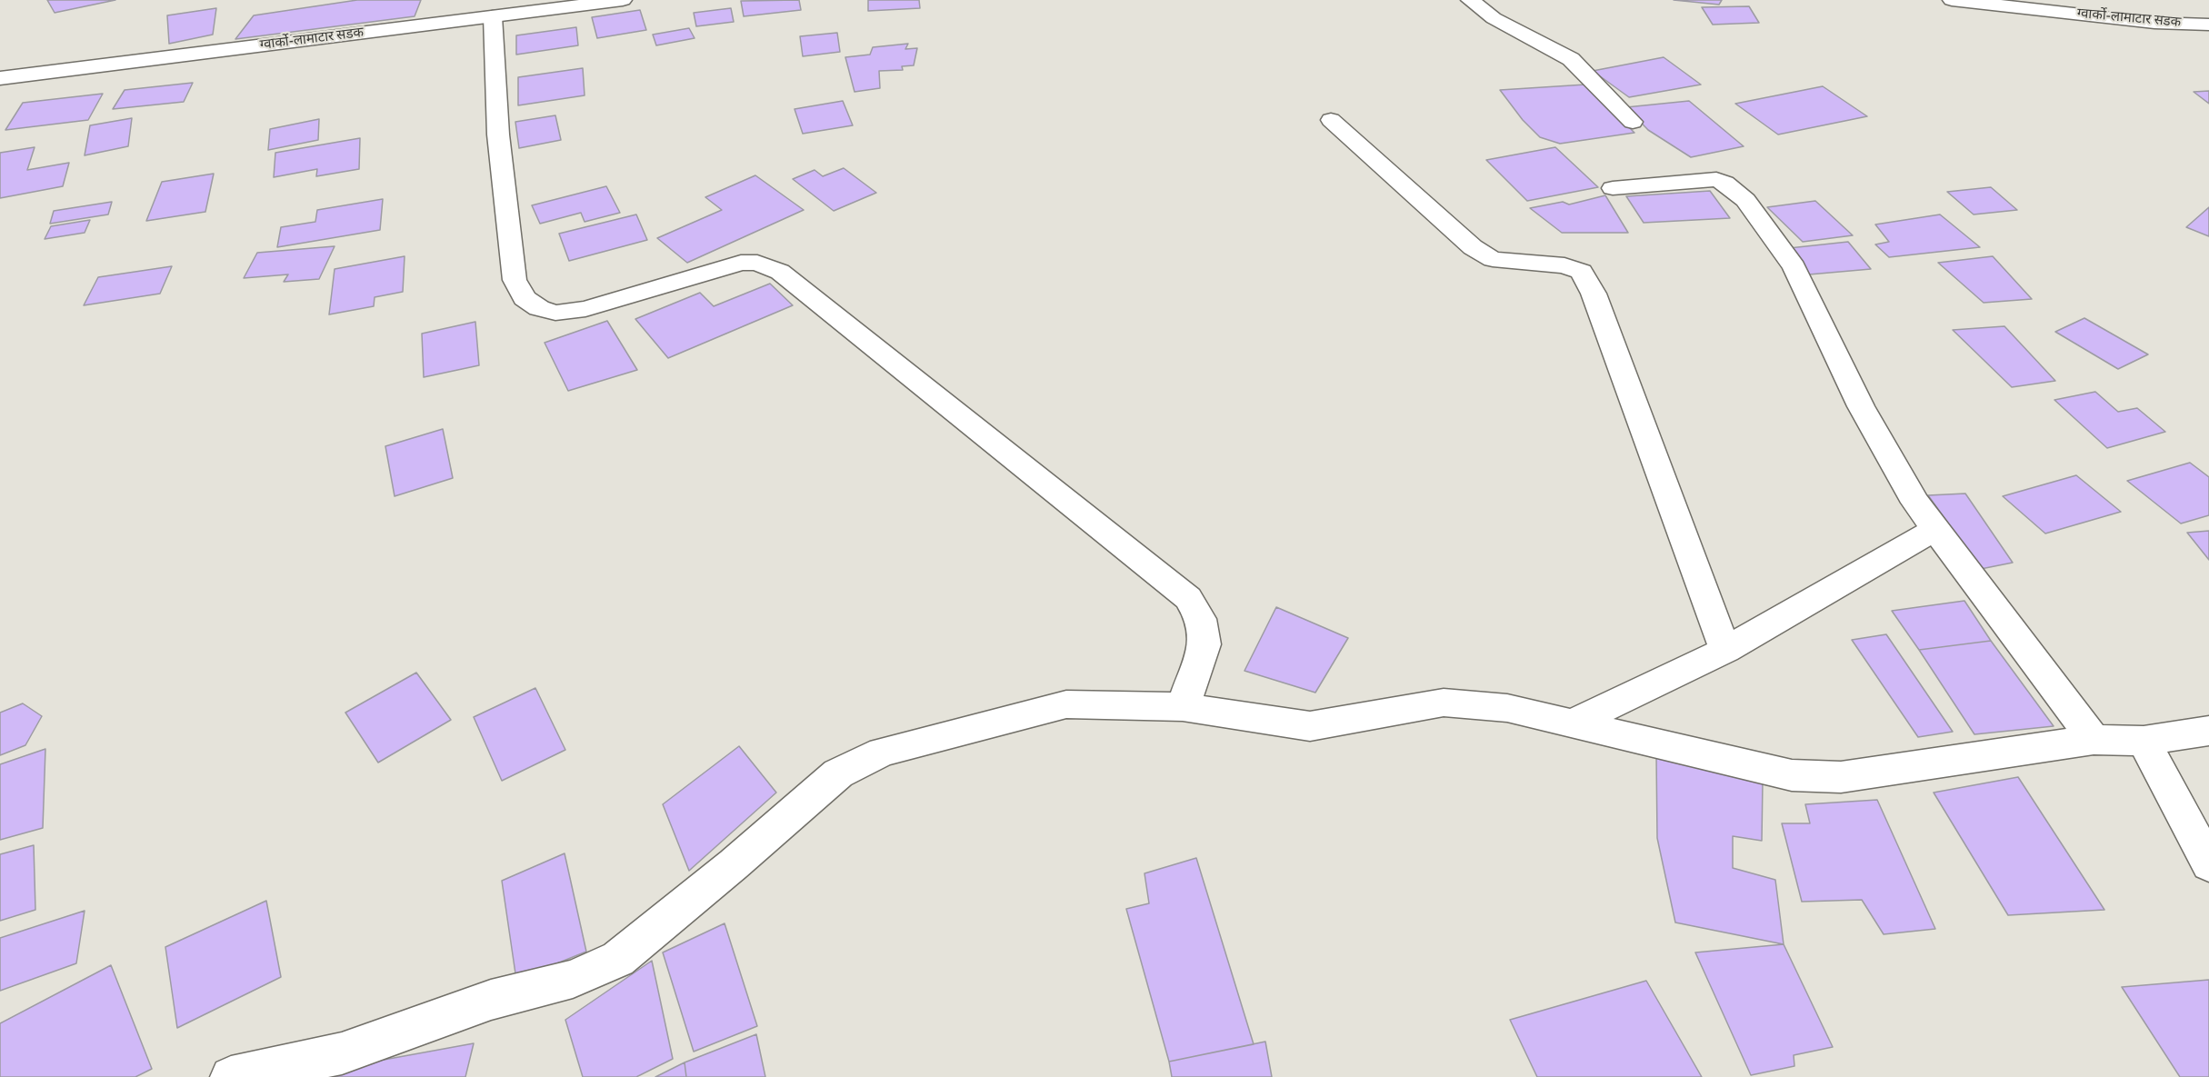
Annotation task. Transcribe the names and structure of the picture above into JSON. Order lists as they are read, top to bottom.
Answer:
{
  "streets": {
    "street": ["ग्वार्को-लामाटार सडक"]
  }
}
